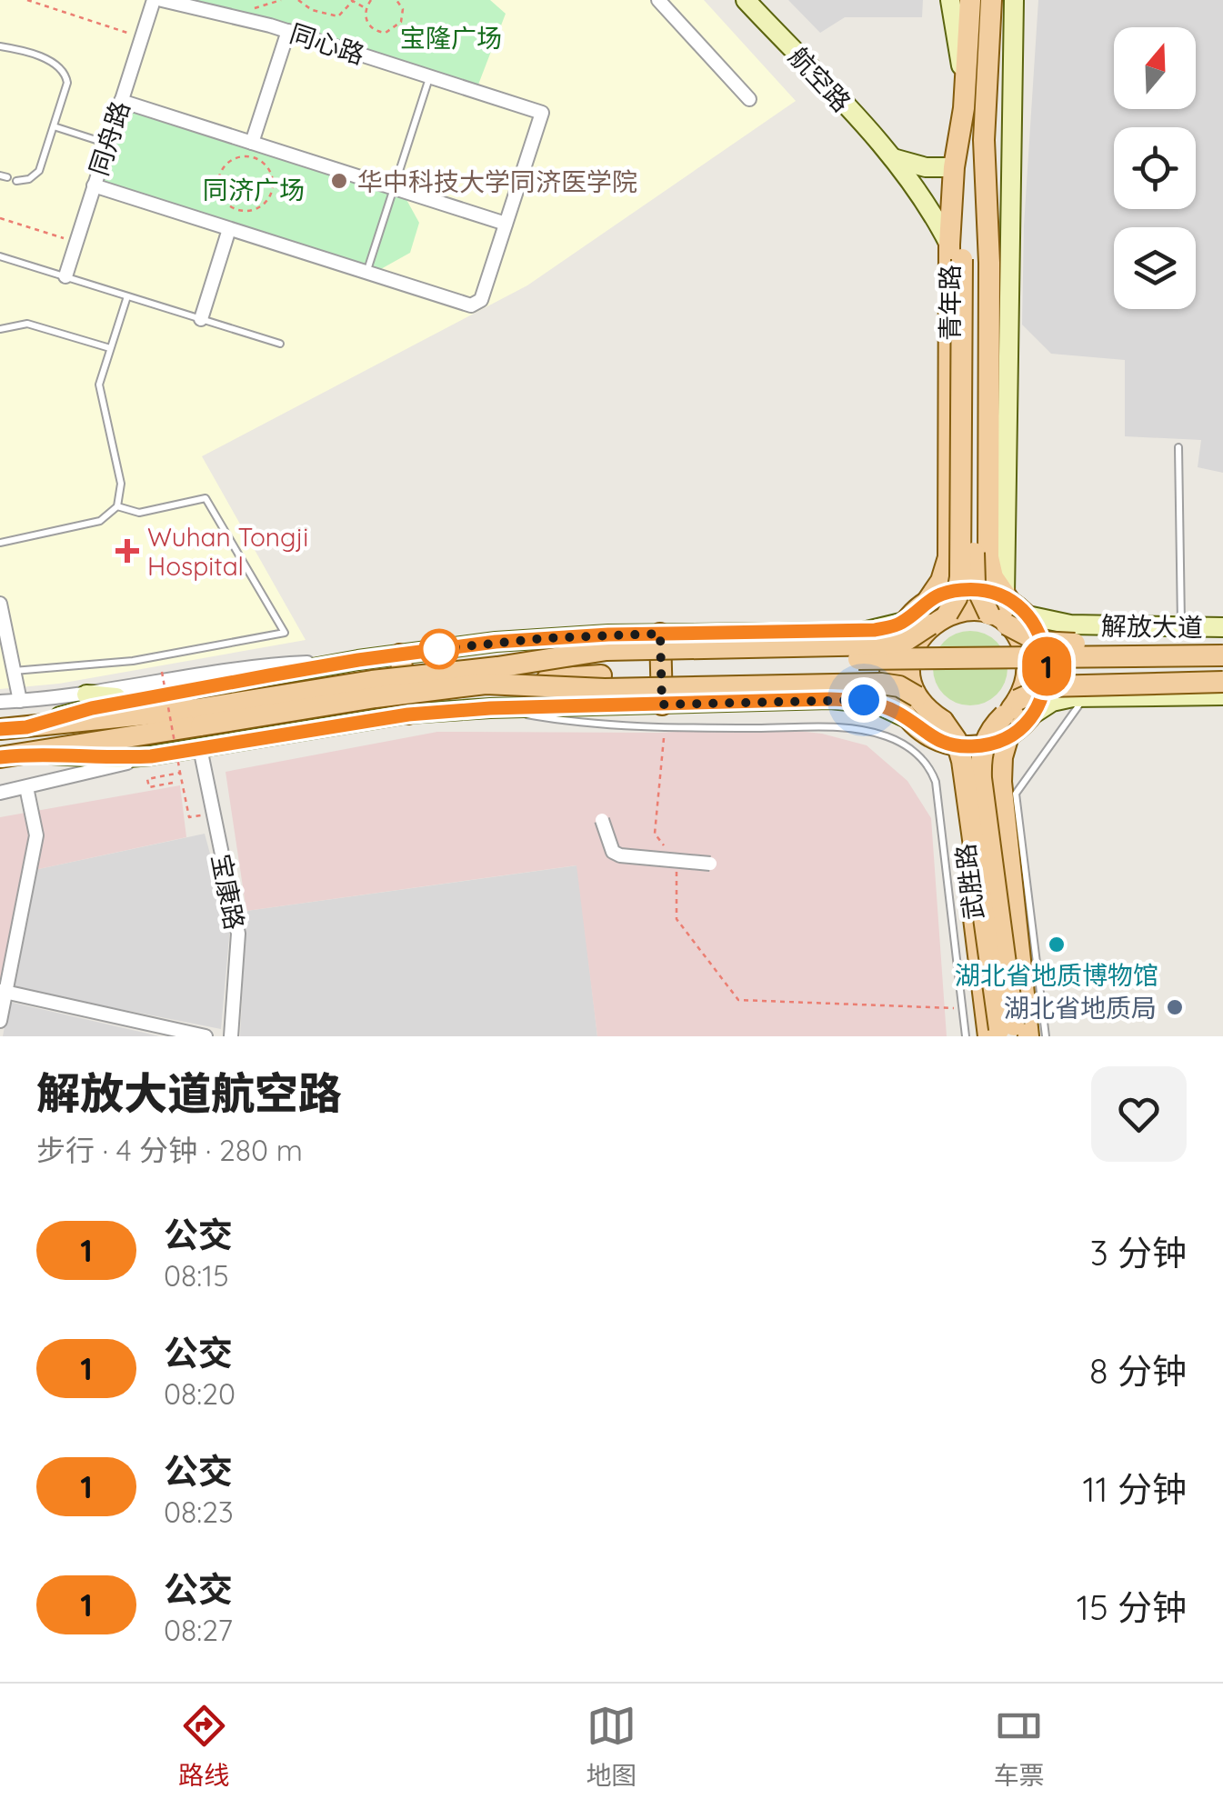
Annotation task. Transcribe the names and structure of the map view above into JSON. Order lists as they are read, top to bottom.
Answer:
{
  "streets": {
    "main road": [
      "航空路",
      "青年路",
      "解放大道",
      "武胜路"
    ],
    "street": ["同心路", "同舟路", "宝康路"]
  },
  "crossings": [
    ["航空路", "青年路"]
  ],
  "parks": ["宝隆广场", "同济广场"],
  "places": {
    "other": ["华中科技大学同济医学院", "湖北省地质博物馆", "湖北省地质局"],
    "health": ["Wuhan Tongji Hospital"]
  },
  "lines": ["bus line 1"],
  "north": "top",
  "page": {
    "on_map": "1",
    "heading": ["解放大道航空路", "步行 · 4 分钟 · 280 m"],
    "list": [
      {
        "mark": "1",
        "name": "公交",
        "note": "08:15",
        "value": "3 分钟"
      },
      {
        "mark": "1",
        "name": "公交",
        "note": "08:20",
        "value": "8 分钟"
      },
      {
        "mark": "1",
        "name": "公交",
        "note": "08:23",
        "value": "11 分钟"
      },
      {
        "mark": "1",
        "name": "公交",
        "note": "08:27",
        "value": "15 分钟"
      }
    ],
    "tabs": ["路线", "地图", "车票"]
  }
}
